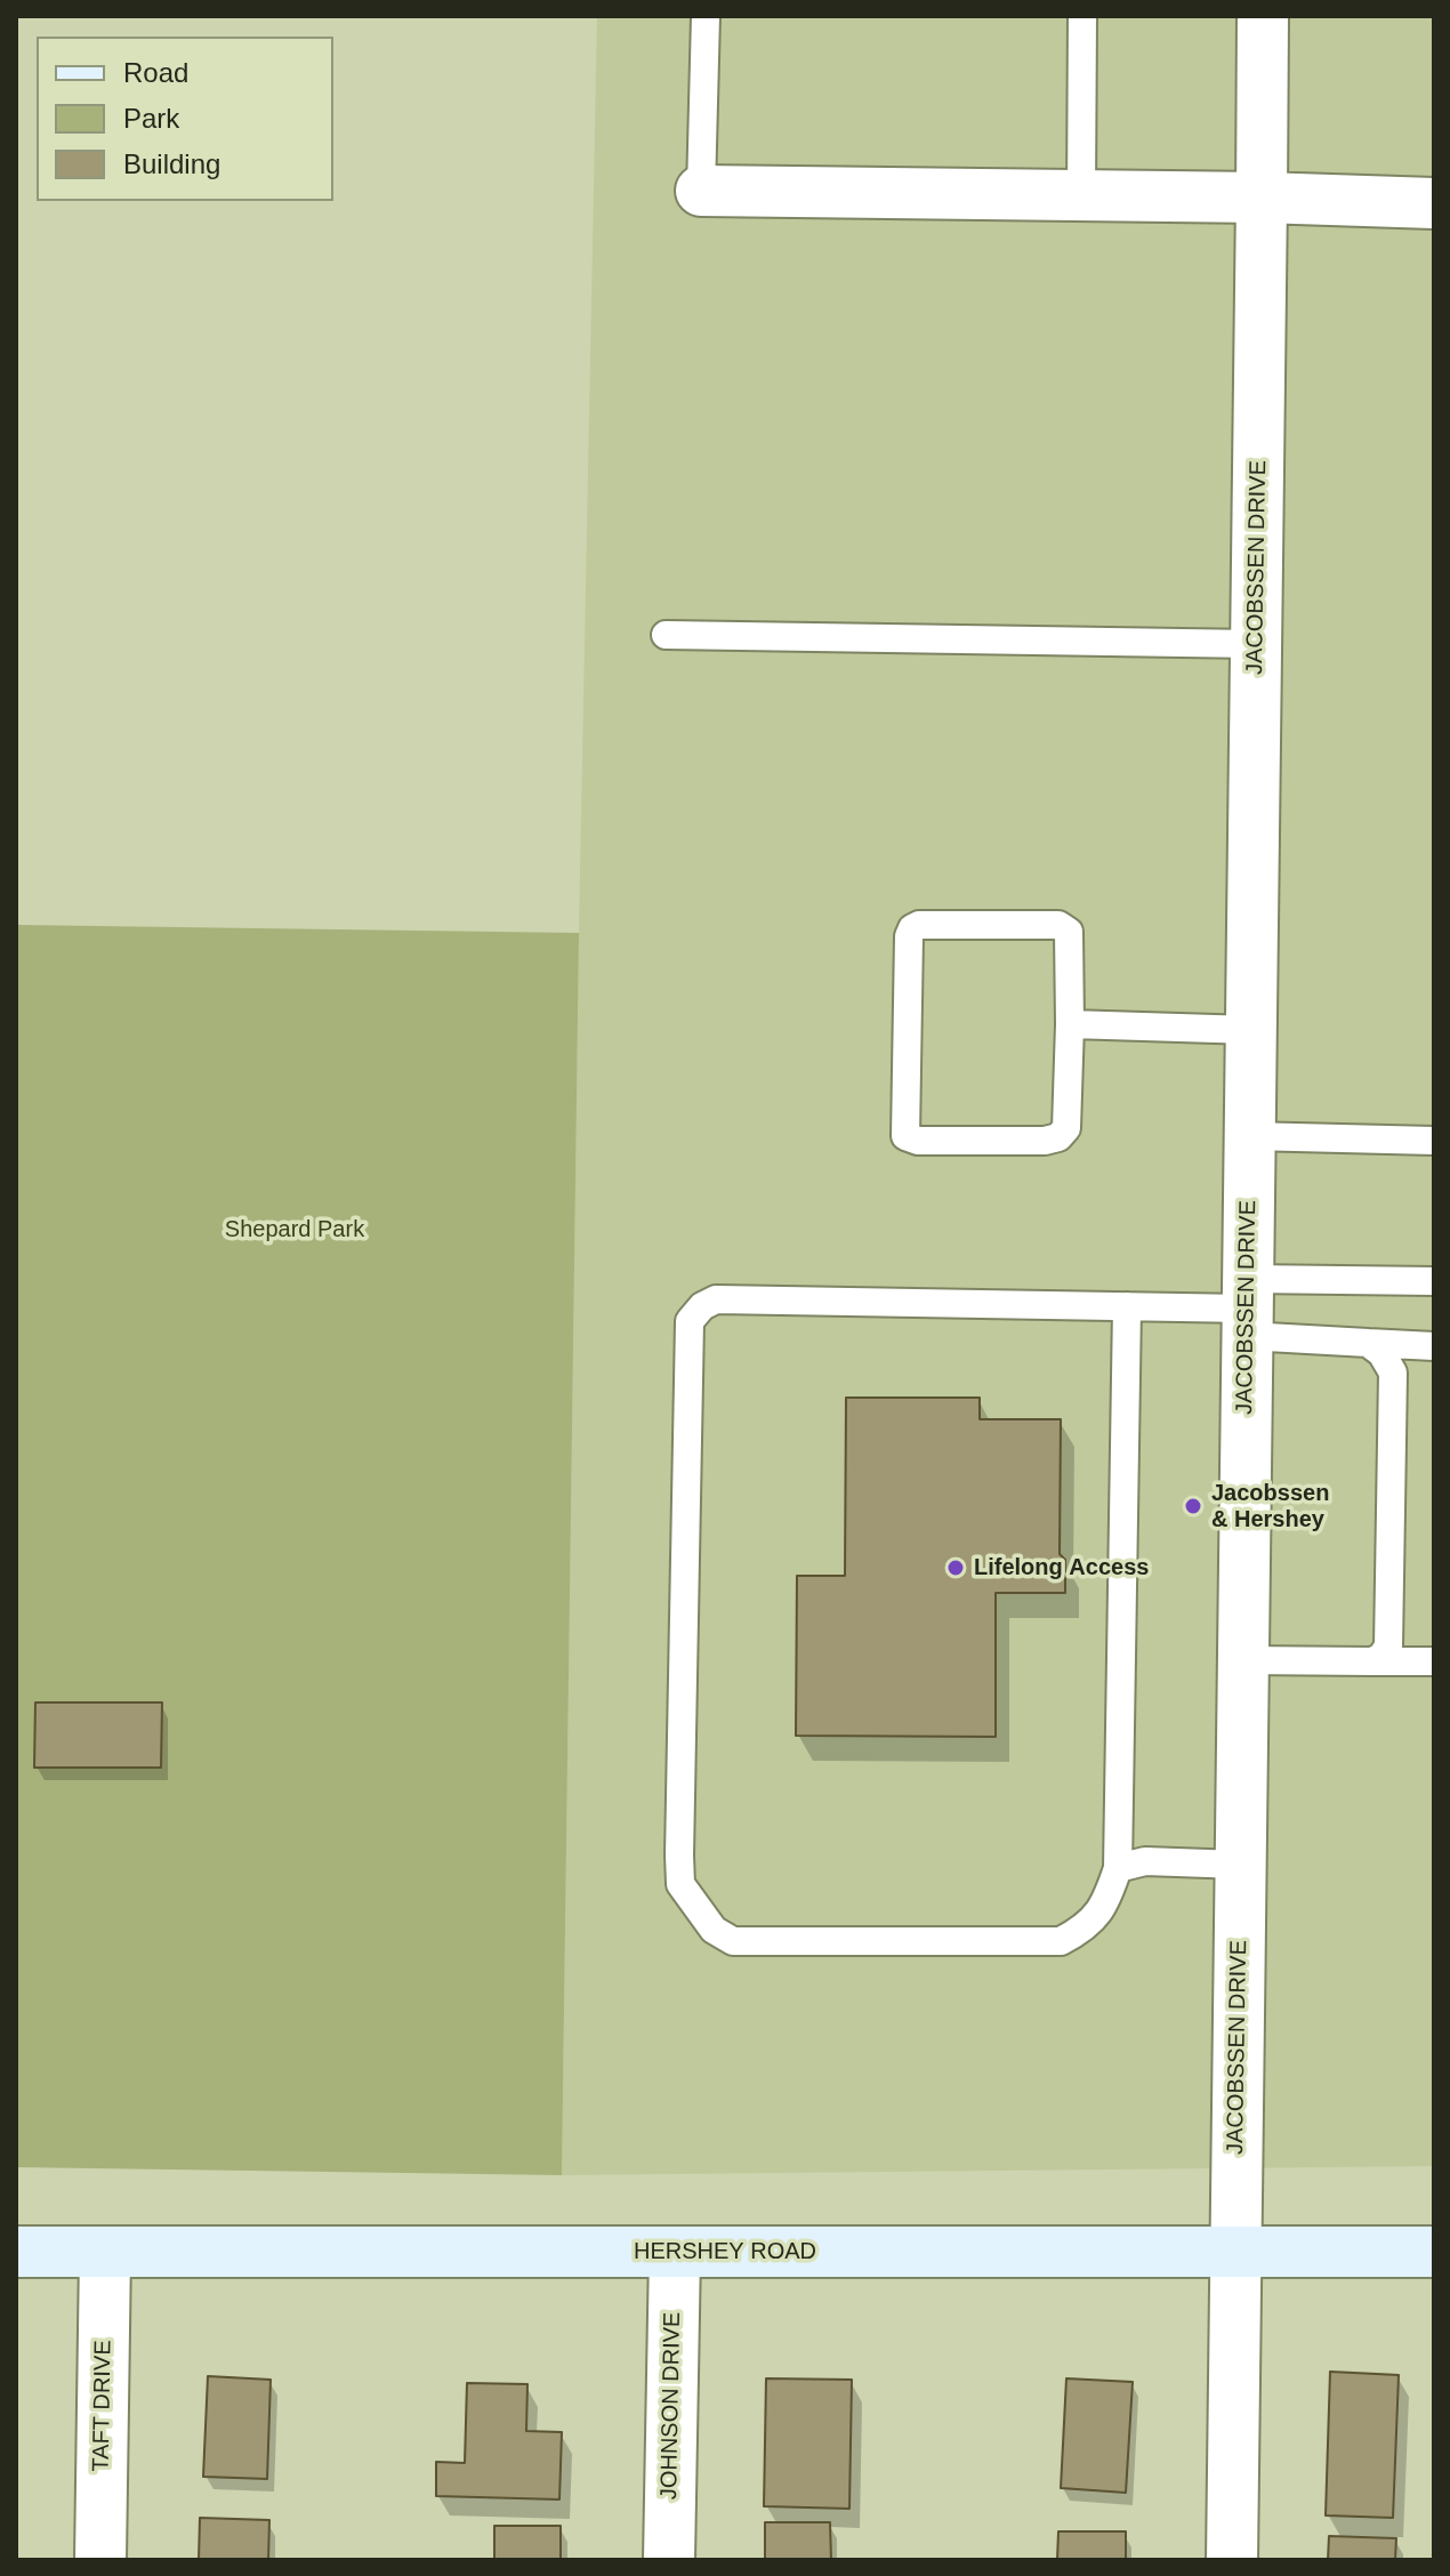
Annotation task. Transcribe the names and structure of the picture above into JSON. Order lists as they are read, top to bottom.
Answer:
{
  "streets": {
    "main road": ["HERSHEY ROAD"],
    "street": ["JACOBSSEN DRIVE", "TAFT DRIVE", "JOHNSON DRIVE"]
  },
  "crossings": [
    ["JACOBSSEN DRIVE", "HERSHEY ROAD"],
    ["HERSHEY ROAD", "TAFT DRIVE"],
    ["HERSHEY ROAD", "JOHNSON DRIVE"]
  ],
  "parks": ["Shepard Park"],
  "places": ["Jacobssen & Hershey", "Lifelong Access"],
  "legend": ["Road", "Park", "Building"]
}
